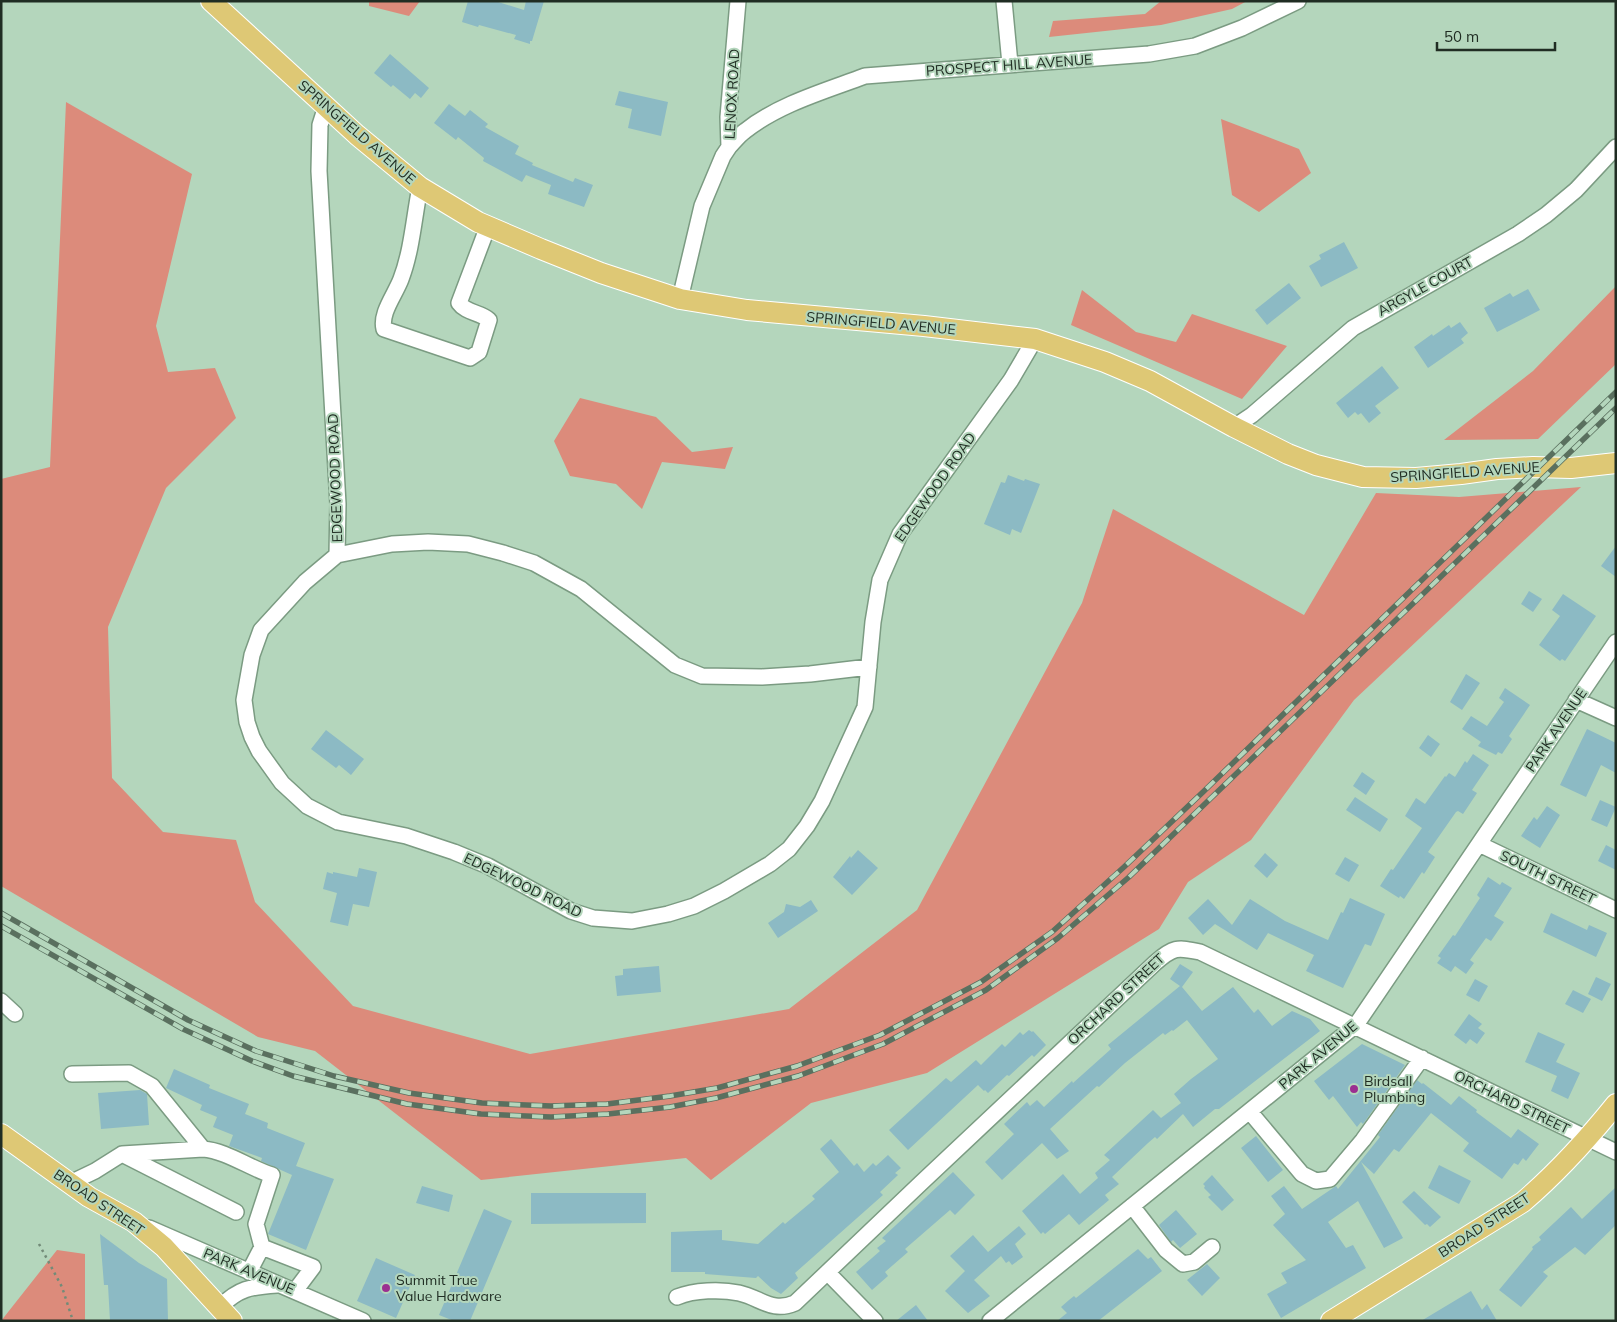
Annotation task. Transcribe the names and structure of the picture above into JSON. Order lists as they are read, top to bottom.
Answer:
{
  "streets": {
    "main road": ["SPRINGFIELD AVENUE", "BROAD STREET"],
    "street": [
      "PROSPECT HILL AVENUE",
      "LENOX ROAD",
      "ARGYLE COURT",
      "EDGEWOOD ROAD",
      "PARK AVENUE",
      "SOUTH STREET",
      "ORCHARD STREET"
    ]
  },
  "crossings": [
    ["PROSPECT HILL AVENUE", "LENOX ROAD"],
    ["LENOX ROAD", "SPRINGFIELD AVENUE"],
    ["SPRINGFIELD AVENUE", "ARGYLE COURT"],
    ["SPRINGFIELD AVENUE", "EDGEWOOD ROAD"],
    ["PARK AVENUE", "SOUTH STREET"],
    ["PARK AVENUE", "ORCHARD STREET"],
    ["PARK AVENUE", "BROAD STREET"],
    ["ORCHARD STREET", "BROAD STREET"]
  ],
  "places": ["Birdsall Plumbing", "Summit True Value Hardware"],
  "scale_bar": "50 m"
}
